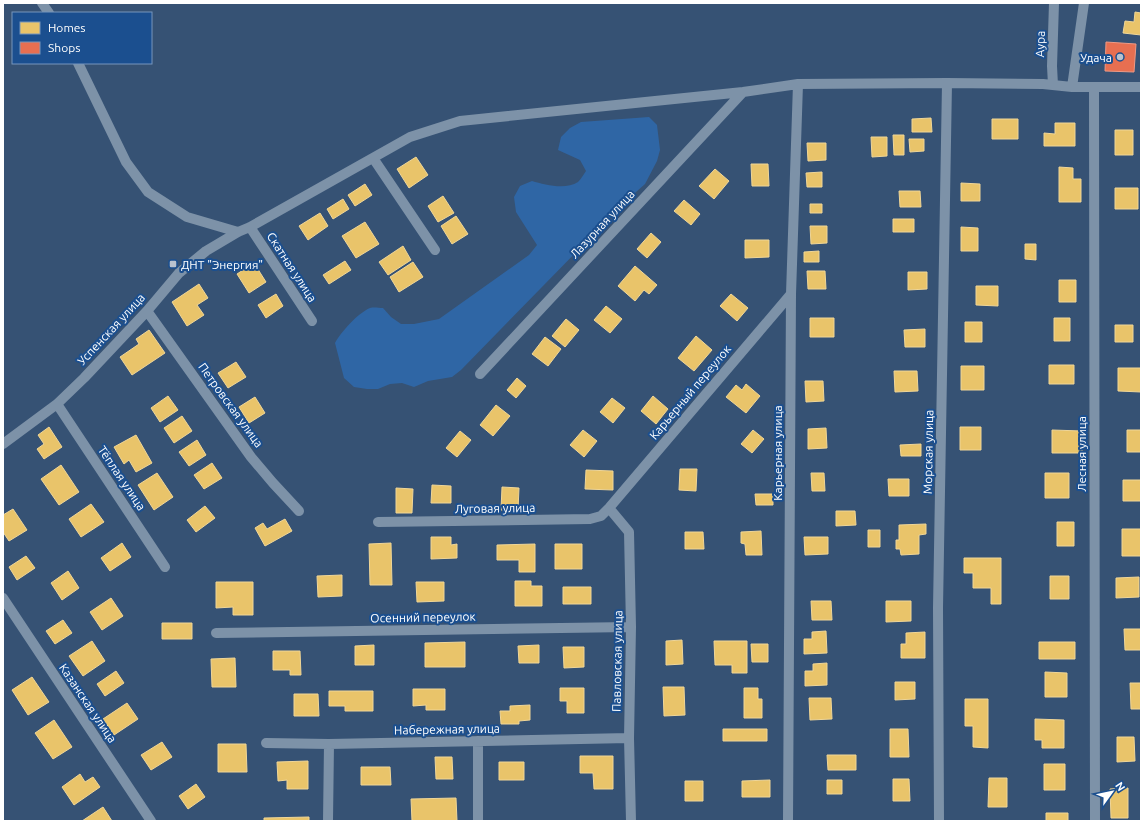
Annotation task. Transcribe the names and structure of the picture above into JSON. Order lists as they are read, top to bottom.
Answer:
{
  "streets": {
    "street": [
      "Аура",
      "Лазурная улица",
      "Скатная улица",
      "Успенская улица",
      "Карьерный переулок",
      "Петровская улица",
      "Морская улица",
      "Карьерная улица",
      "Лесная улица",
      "Тёплая улица",
      "Луговая улица",
      "Осенний переулок",
      "Павловская улица",
      "Казанская улица",
      "Набережная улица"
    ]
  },
  "crossings": [
    ["Аура", "Успенская улица"],
    ["Лазурная улица", "Успенская улица"],
    ["Скатная улица", "Успенская улица"],
    ["Успенская улица", "Петровская улица"],
    ["Успенская улица", "Морская улица"],
    ["Успенская улица", "Карьерная улица"],
    ["Успенская улица", "Лесная улица"],
    ["Успенская улица", "Тёплая улица"],
    ["Карьерный переулок", "Карьерная улица"],
    ["Карьерный переулок", "Луговая улица"],
    ["Карьерный переулок", "Павловская улица"],
    ["Луговая улица", "Павловская улица"],
    ["Осенний переулок", "Павловская улица"],
    ["Павловская улица", "Набережная улица"]
  ],
  "places": {
    "other": ["Удача"],
    "transit": ["ДНТ \"Энергия\""]
  },
  "legend": ["Homes", "Shops"],
  "north": "top right"
}
